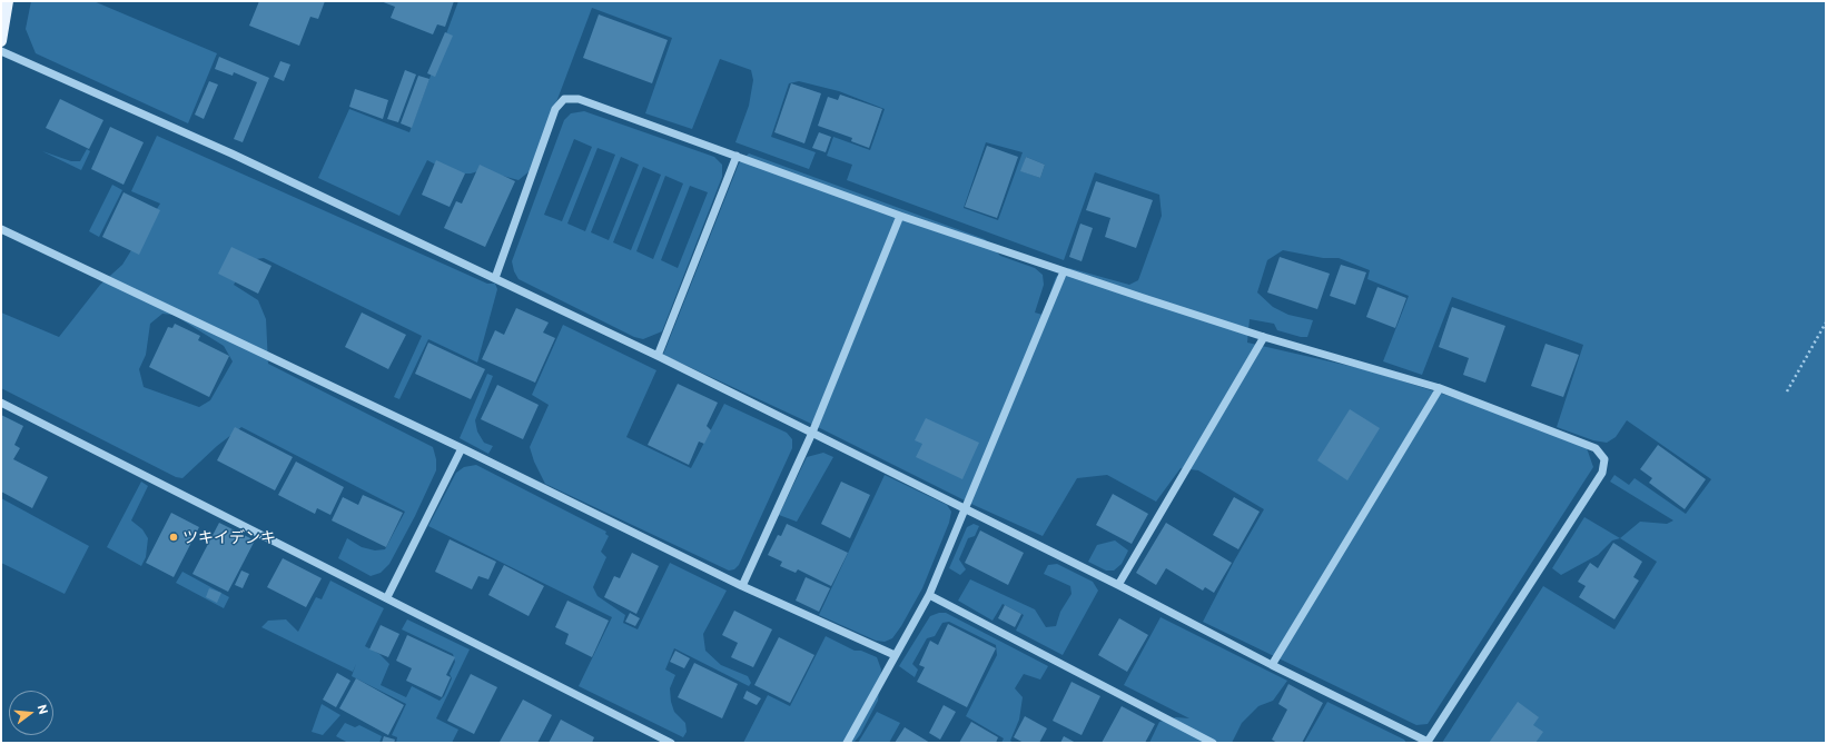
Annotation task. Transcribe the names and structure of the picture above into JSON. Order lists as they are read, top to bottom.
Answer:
{
  "places": ["ツキイデンキ"],
  "north": "right"
}
